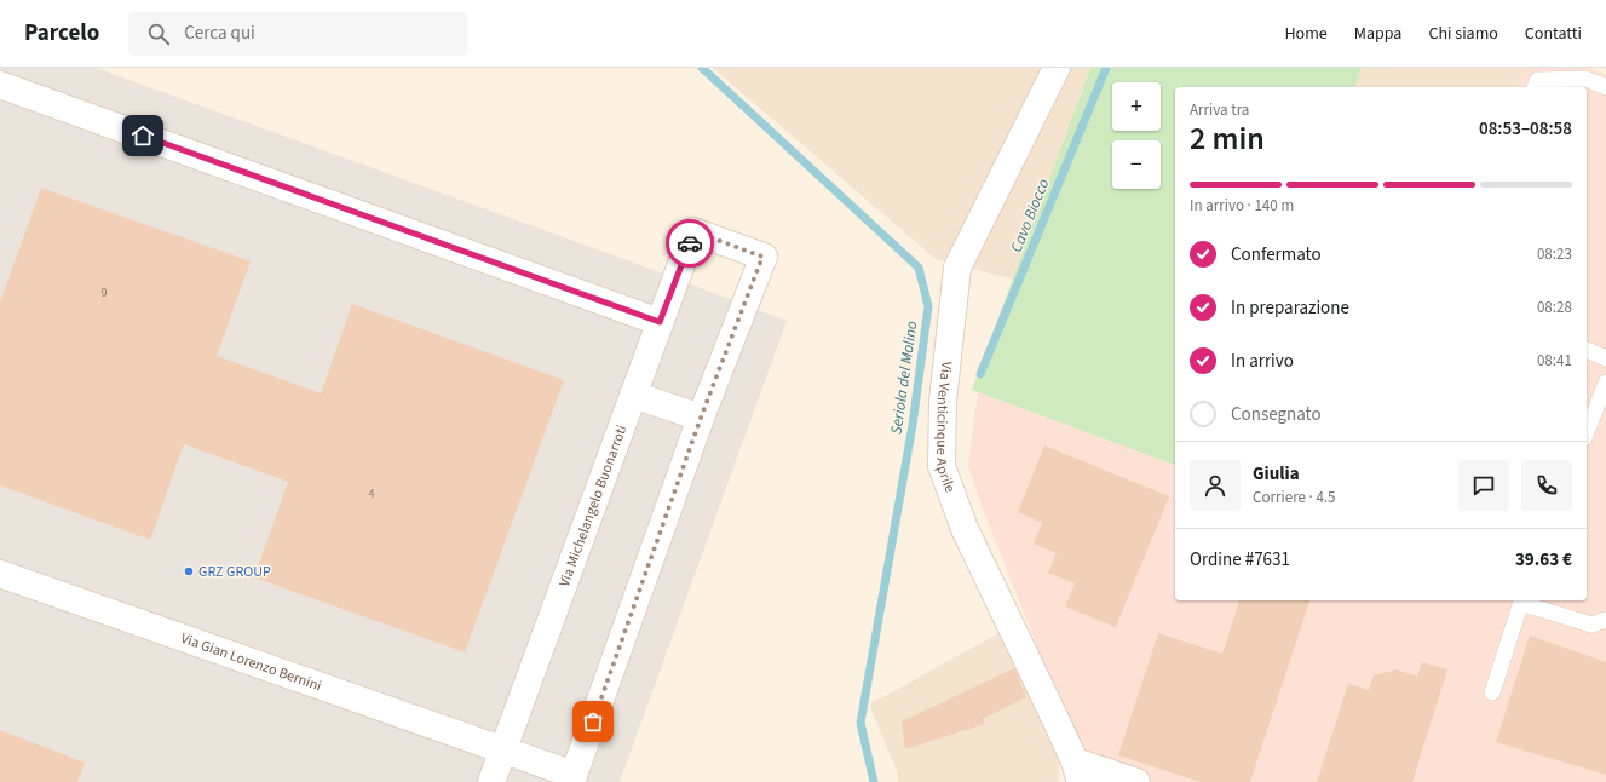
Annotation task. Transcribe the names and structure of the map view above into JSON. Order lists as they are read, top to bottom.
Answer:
{
  "streets": {
    "street": ["Via Venticinque Aprile", "Via Michelangelo Buonarroti", "Via Gian Lorenzo Bernini"]
  },
  "crossings": [
    ["Via Michelangelo Buonarroti", "Via Gian Lorenzo Bernini"]
  ],
  "water": ["Cavo Biocco", "Seriola del Molino"],
  "places": ["GRZ GROUP"],
  "house_numbers": ["9", "4"],
  "page": {
    "header": "Parcelo",
    "search": "Cerca qui",
    "nav": [
      "Home",
      "Mappa",
      "Chi siamo",
      "Contatti"
    ],
    "map_buttons": ["+", "−"],
    "heading": ["2 min", "Arriva tra", "08:53–08:58"],
    "panel": [
      "Giulia",
      "Corriere · 4.5",
      "Ordine #7631",
      "39.63 €"
    ],
    "bar": "In arrivo · 140 m",
    "list": [
      ["Confermato", "08:23"],
      ["In preparazione", "08:28"],
      ["In arrivo", "08:41"],
      "Consegnato"
    ]
  }
}
